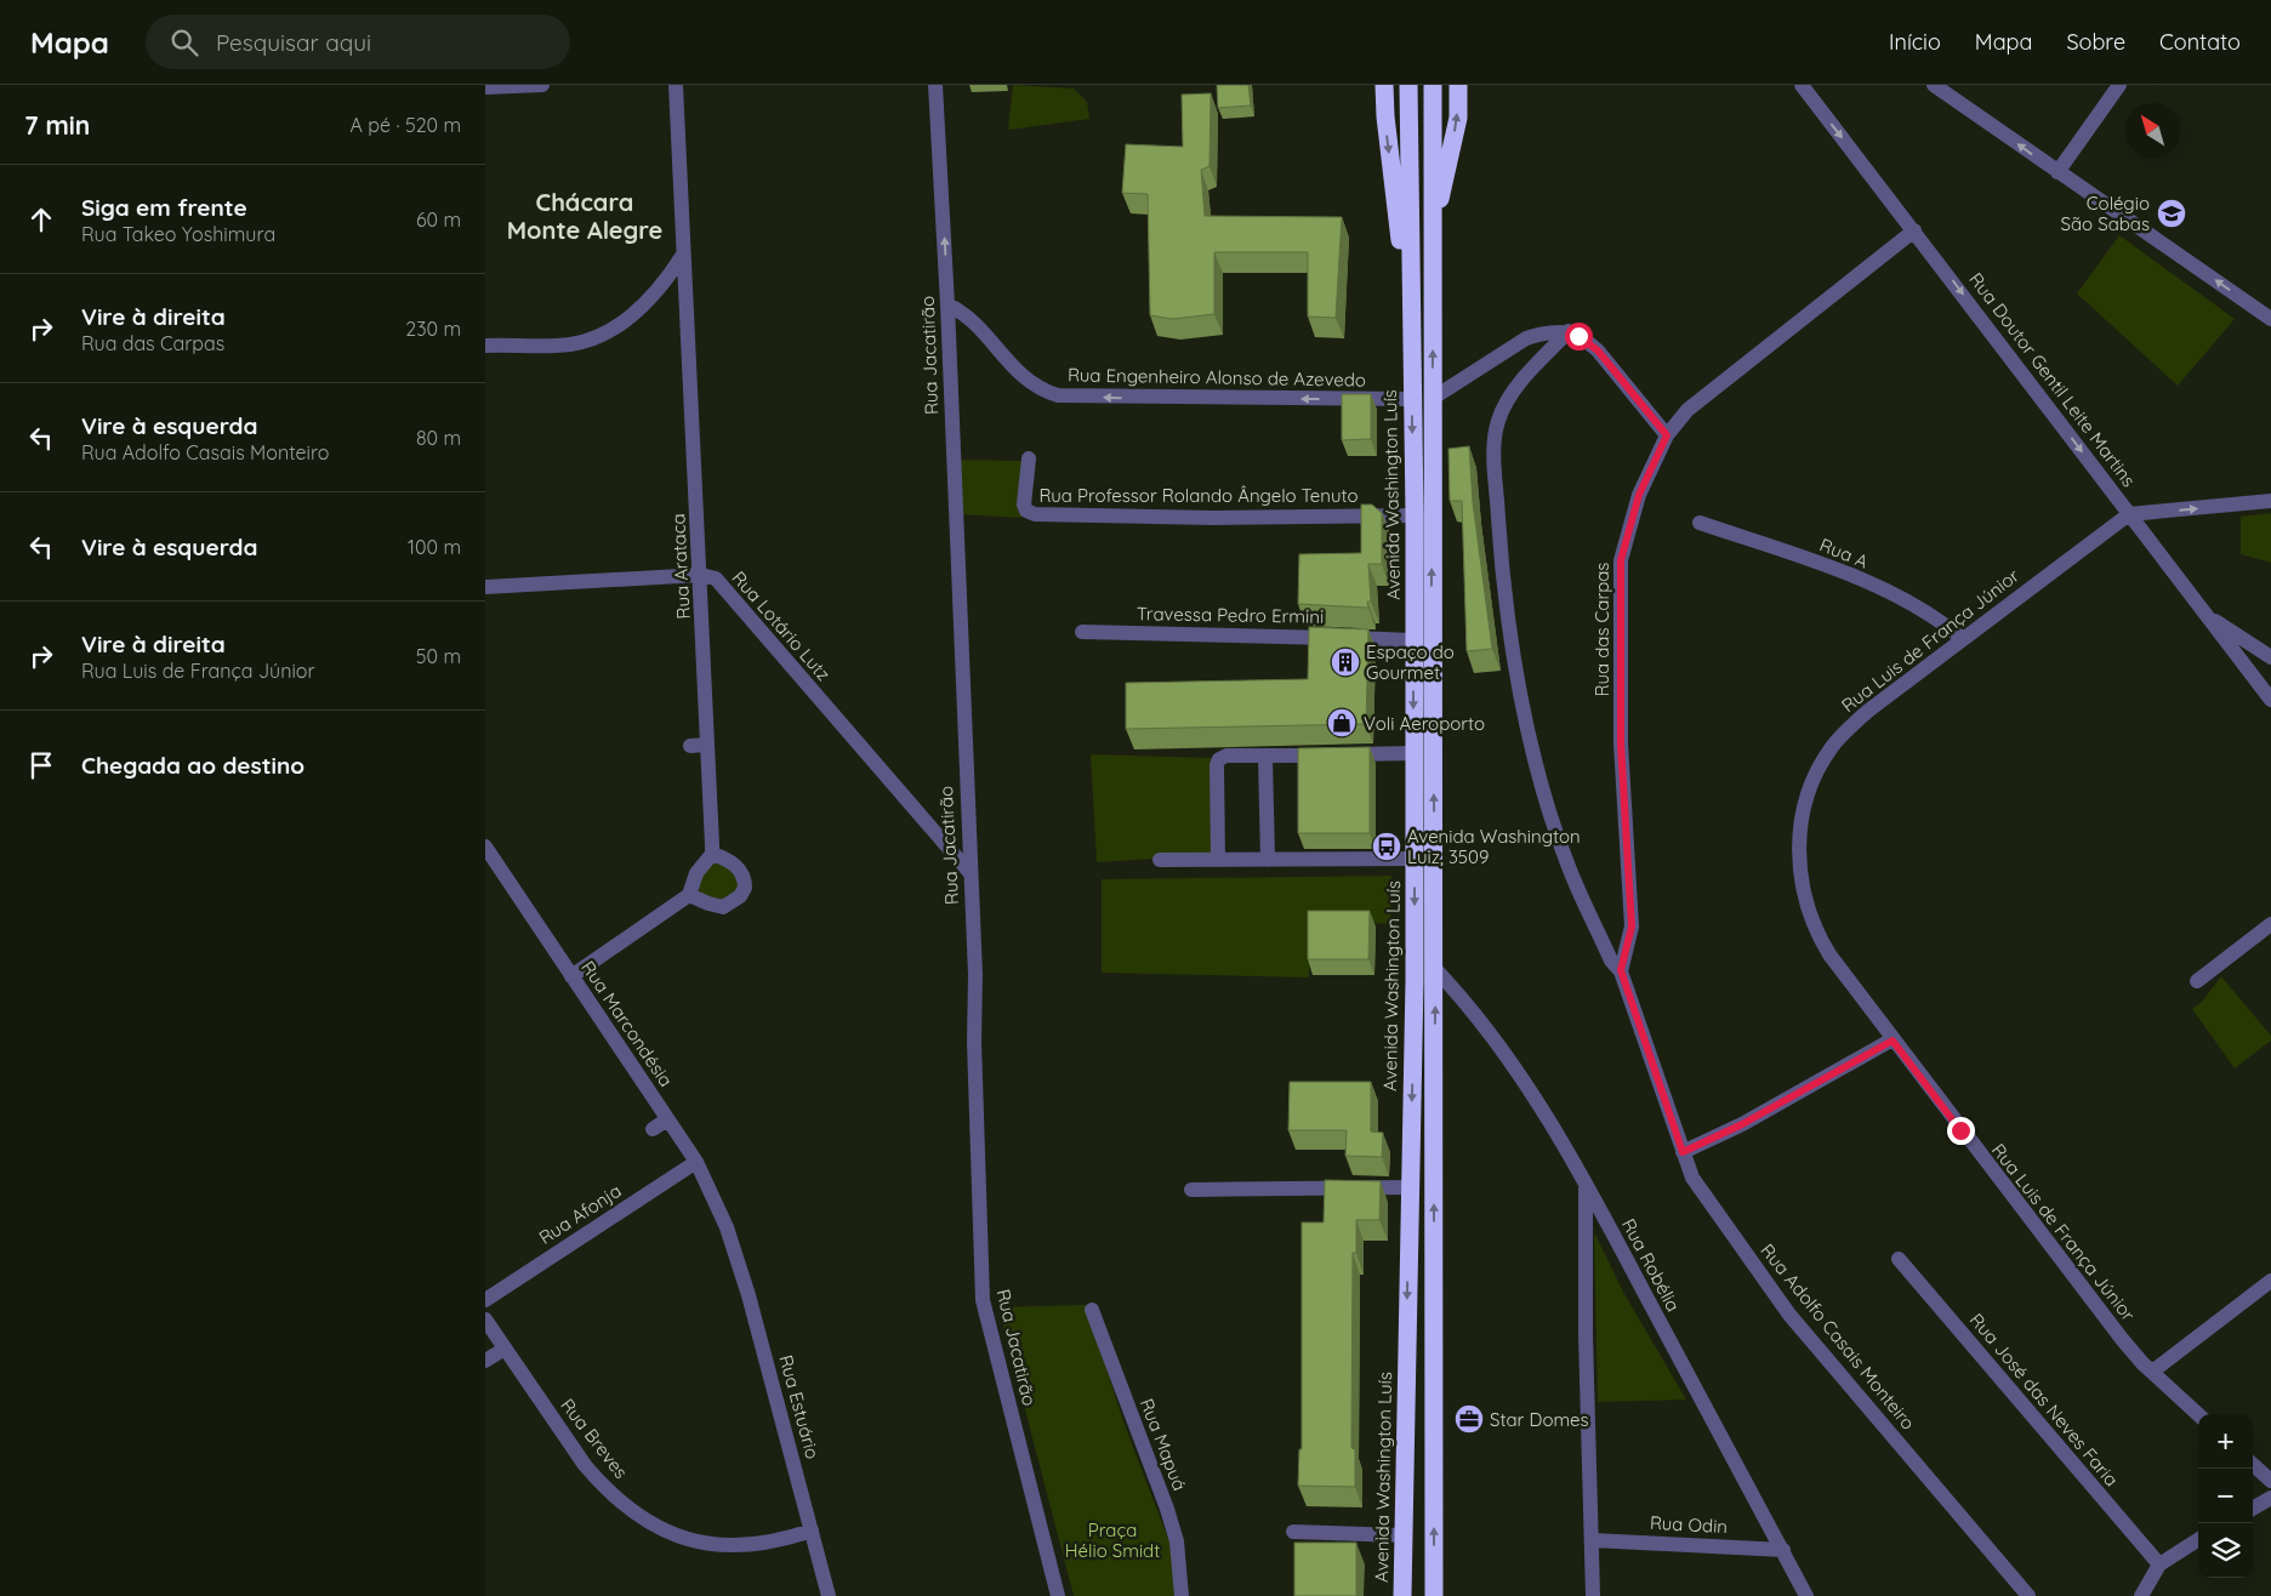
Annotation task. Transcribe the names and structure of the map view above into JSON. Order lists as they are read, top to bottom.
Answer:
{
  "streets": {
    "highway": ["Avenida Washington Luís"],
    "street": [
      "Rua Jacatirão",
      "Rua Engenheiro Alonso de Azevedo",
      "Rua Doutor Gentil Leite Martins",
      "Rua Professor Rolando Ângelo Tenuto",
      "Rua A",
      "Rua Arataca",
      "Travessa Pedro Ermini",
      "Rua Lotário Lutz",
      "Rua das Carpas",
      "Rua Luis de França Júnior",
      "Rua Marcondésia",
      "Rua Afonja",
      "Rua Robélia",
      "Rua Adolfo Casais Monteiro",
      "Rua José das Neves Faria",
      "Rua Estuário",
      "Rua Breves",
      "Rua Mapuá",
      "Rua Odin"
    ]
  },
  "crossings": [
    ["Rua Jacatirão", "Rua Engenheiro Alonso de Azevedo"],
    ["Rua Jacatirão", "Rua Lotário Lutz"],
    ["Rua Engenheiro Alonso de Azevedo", "Avenida Washington Luís"],
    ["Rua Doutor Gentil Leite Martins", "Rua das Carpas"],
    ["Rua Doutor Gentil Leite Martins", "Rua Luis de França Júnior"],
    ["Rua Professor Rolando Ângelo Tenuto", "Avenida Washington Luís"],
    ["Avenida Washington Luís", "Travessa Pedro Ermini"],
    ["Rua A", "Rua Luis de França Júnior"],
    ["Rua Arataca", "Rua Lotário Lutz"],
    ["Rua das Carpas", "Rua Adolfo Casais Monteiro"],
    ["Rua Marcondésia", "Rua Afonja"],
    ["Rua Marcondésia", "Rua Estuário"],
    ["Rua Robélia", "Rua Odin"],
    ["Rua Estuário", "Rua Breves"]
  ],
  "one_way": ["Rua Engenheiro Alonso de Azevedo", "Rua Doutor Gentil Leite Martins"],
  "districts": ["Chácara Monte Alegre"],
  "parks": ["Praça Hélio Smidt"],
  "places": {
    "school or university": ["Colégio São Sabas"],
    "building": ["Espaço do Gourmet"],
    "shop": ["Voli Aeroporto"],
    "bus stop": ["Avenida Washington Luiz, 3509"],
    "office": ["Star Domes"]
  },
  "north": "top left",
  "page": {
    "header": "Mapa",
    "search": "Pesquisar aqui",
    "nav": [
      "Início",
      "Mapa",
      "Sobre",
      "Contato"
    ],
    "heading": ["7 min", "A pé · 520 m"],
    "list": [
      ["Siga em frente", "Rua Takeo Yoshimura", "60 m"],
      ["Vire à direita", "Rua das Carpas", "230 m"],
      ["Vire à esquerda", "Rua Adolfo Casais Monteiro", "80 m"],
      ["Vire à esquerda", "100 m"],
      ["Vire à direita", "Rua Luis de França Júnior", "50 m"],
      "Chegada ao destino"
    ],
    "map_buttons": ["+", "−"]
  }
}
